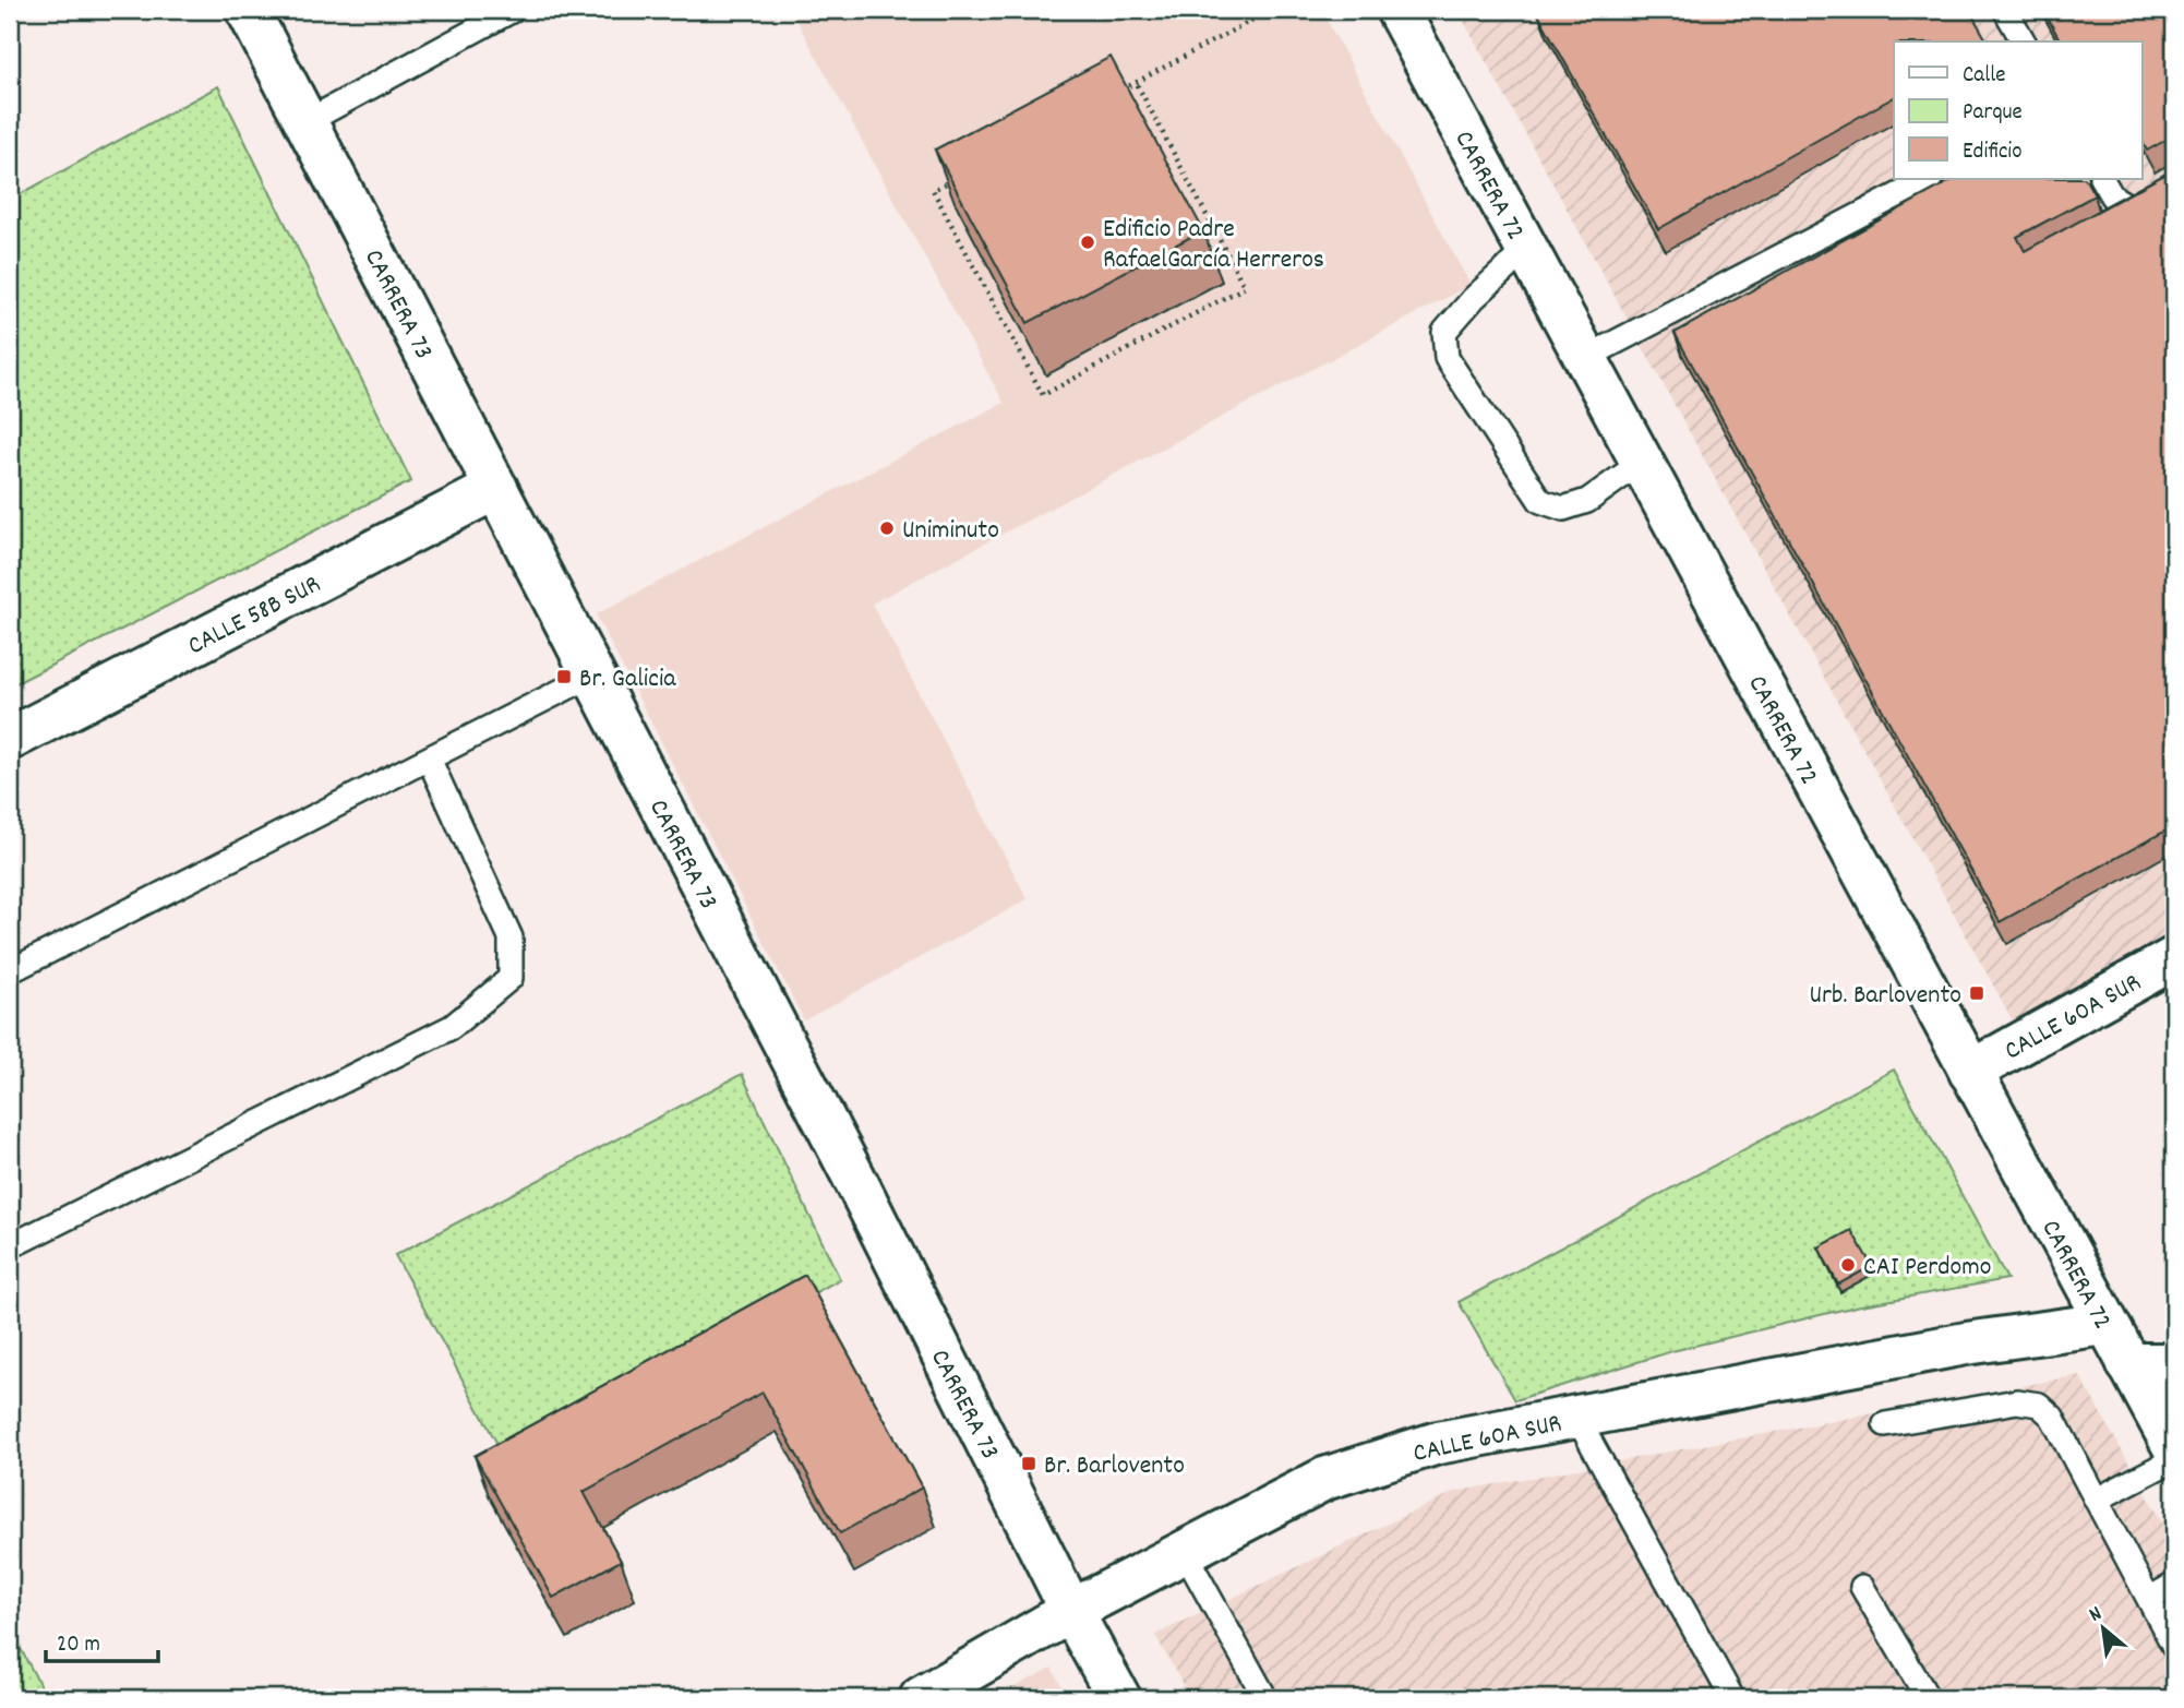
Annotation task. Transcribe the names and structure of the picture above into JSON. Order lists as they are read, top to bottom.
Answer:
{
  "streets": {
    "street": [
      "CARRERA 72",
      "CARRERA 73",
      "CALLE 58B SUR",
      "CALLE 60A SUR"
    ]
  },
  "crossings": [
    ["CARRERA 72", "CALLE 60A SUR"],
    ["CARRERA 73", "CALLE 58B SUR"],
    ["CARRERA 73", "CALLE 60A SUR"]
  ],
  "places": {
    "other": ["Edificio Padre RafaelGarcía Herreros", "Uniminuto", "CAI Perdomo"],
    "transit": ["Br. Galicia", "Urb. Barlovento", "Br. Barlovento"]
  },
  "legend": ["Calle", "Parque", "Edificio"],
  "scale_bar": "20 m",
  "north": "top left"
}
